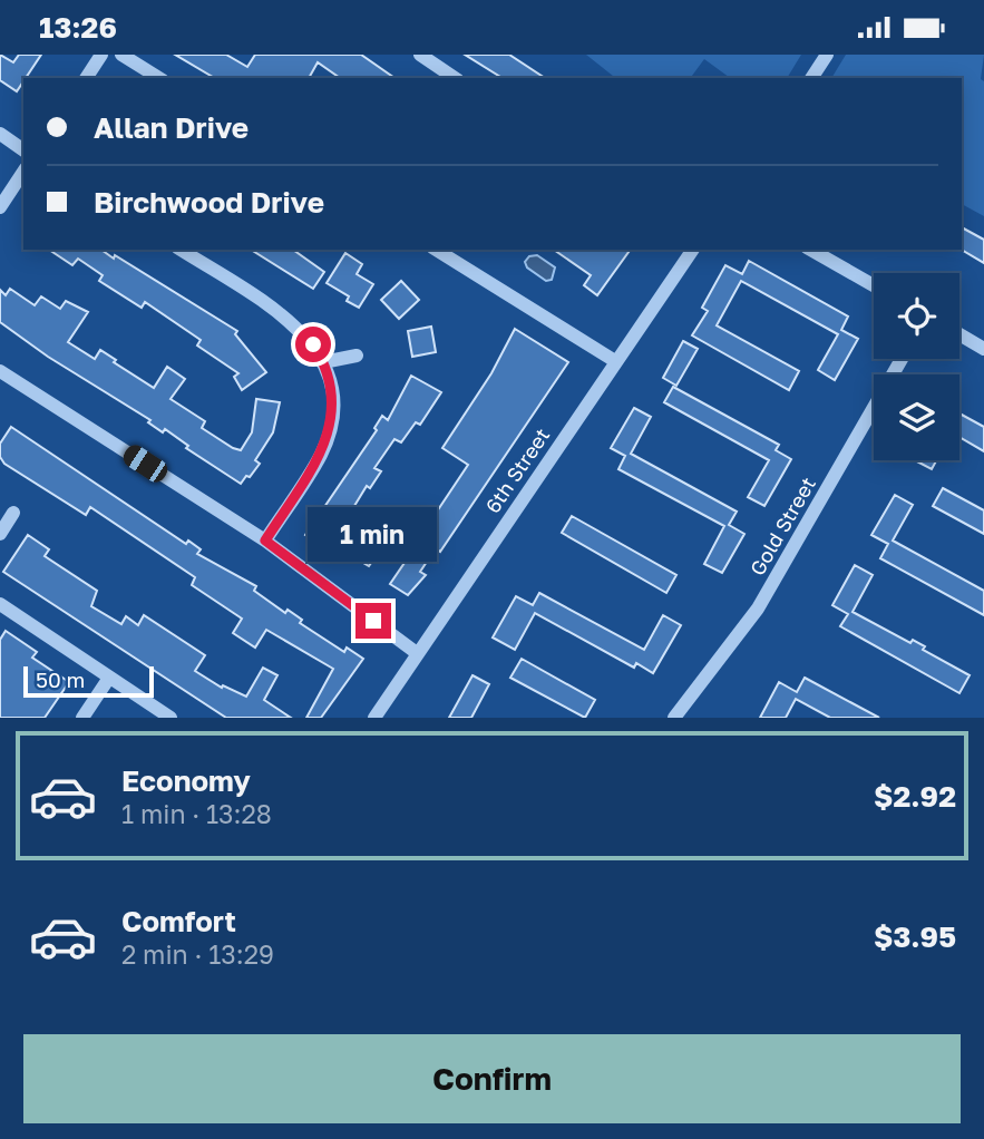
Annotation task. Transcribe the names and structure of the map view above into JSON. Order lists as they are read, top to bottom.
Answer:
{
  "streets": {
    "street": ["6th Street", "Gold Street"]
  },
  "scale_bar": "50 m",
  "page": {
    "status": "13:26",
    "banner": ["Allan Drive", "Birchwood Drive"],
    "bubble": "1 min",
    "scale": "50 m",
    "list": [
      {
        "name": "Economy",
        "note": "1 min · 13:28",
        "value": "$2.92"
      },
      {
        "name": "Comfort",
        "note": "2 min · 13:29",
        "value": "$3.95"
      }
    ],
    "buttons": "Confirm"
  }
}
